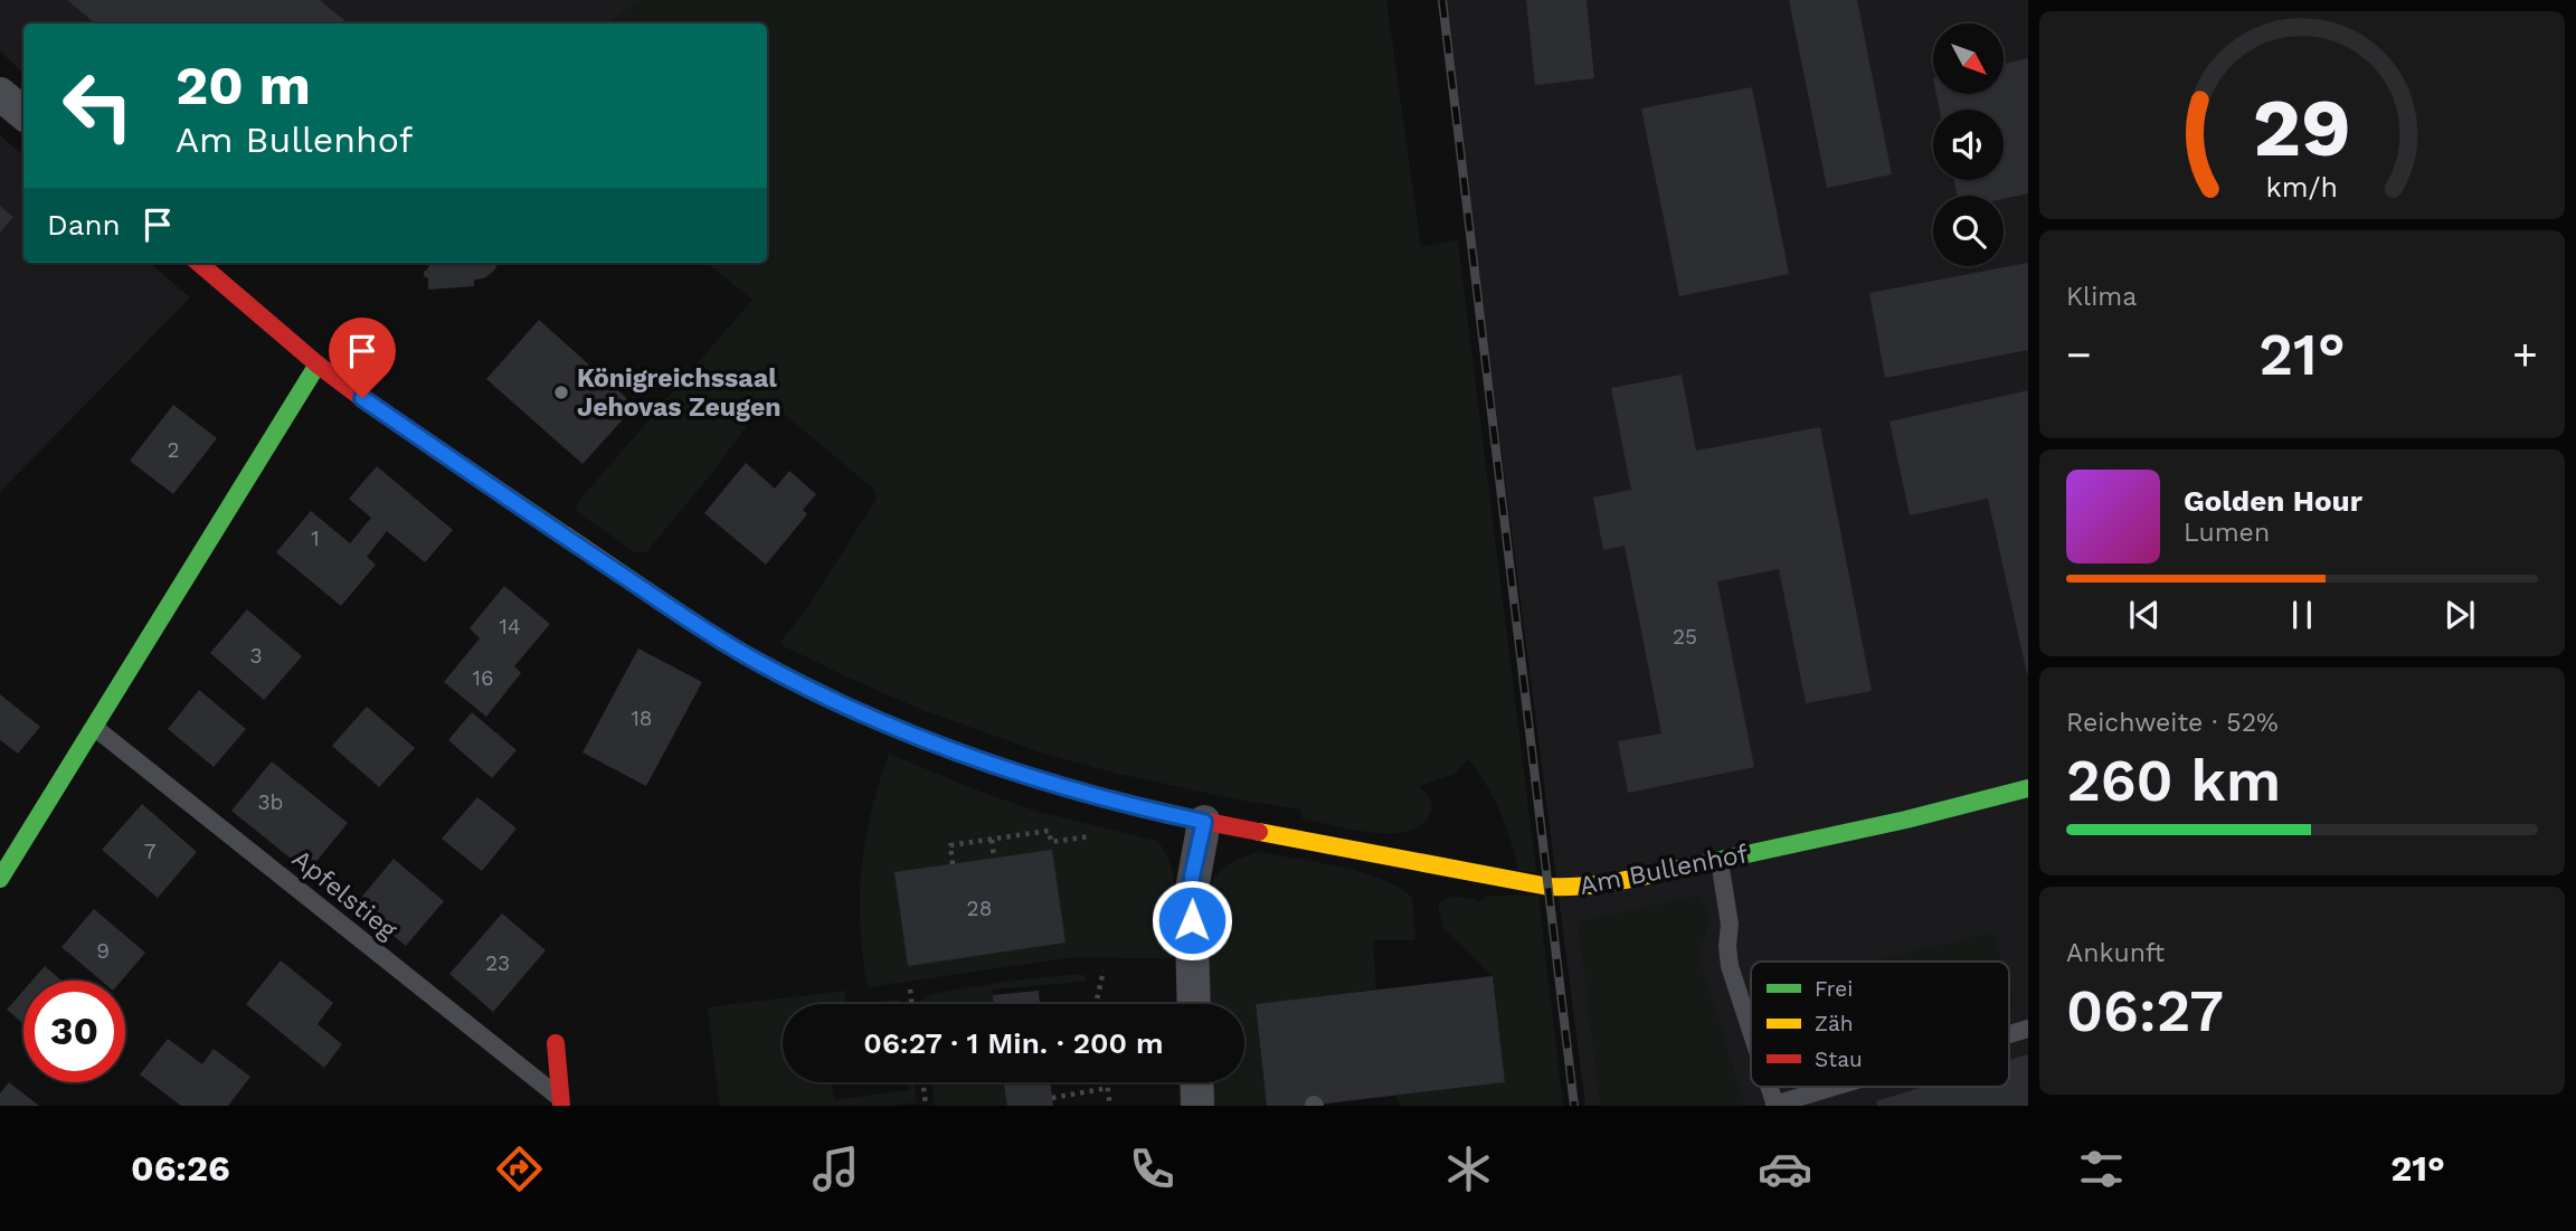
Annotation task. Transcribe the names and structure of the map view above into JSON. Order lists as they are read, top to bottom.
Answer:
{
  "streets": {
    "street": ["Am Bullenhof", "Apfelstieg"]
  },
  "places": ["Königreichssaal Jehovas Zeugen"],
  "house_numbers": [
    "2",
    "1",
    "14",
    "25",
    "3",
    "16",
    "18",
    "3b",
    "7",
    "28",
    "9",
    "23"
  ],
  "legend": ["Frei", "Zäh", "Stau"],
  "north": "bottom right",
  "page": {
    "turn": ["20 m", "Am Bullenhof"],
    "then": "Dann",
    "tile": [
      "Klima",
      ["Reichweite · 52%", "260 km"],
      ["Ankunft", "06:27"]
    ],
    "heat": ["−", "21°", "+"],
    "song": ["Golden Hour", "Lumen"],
    "limit": "30",
    "trip": "06:27 · 1 Min. · 200 m",
    "tabs": ["06:26", "21°"],
    "gauge": ["29", "km/h"]
  }
}
